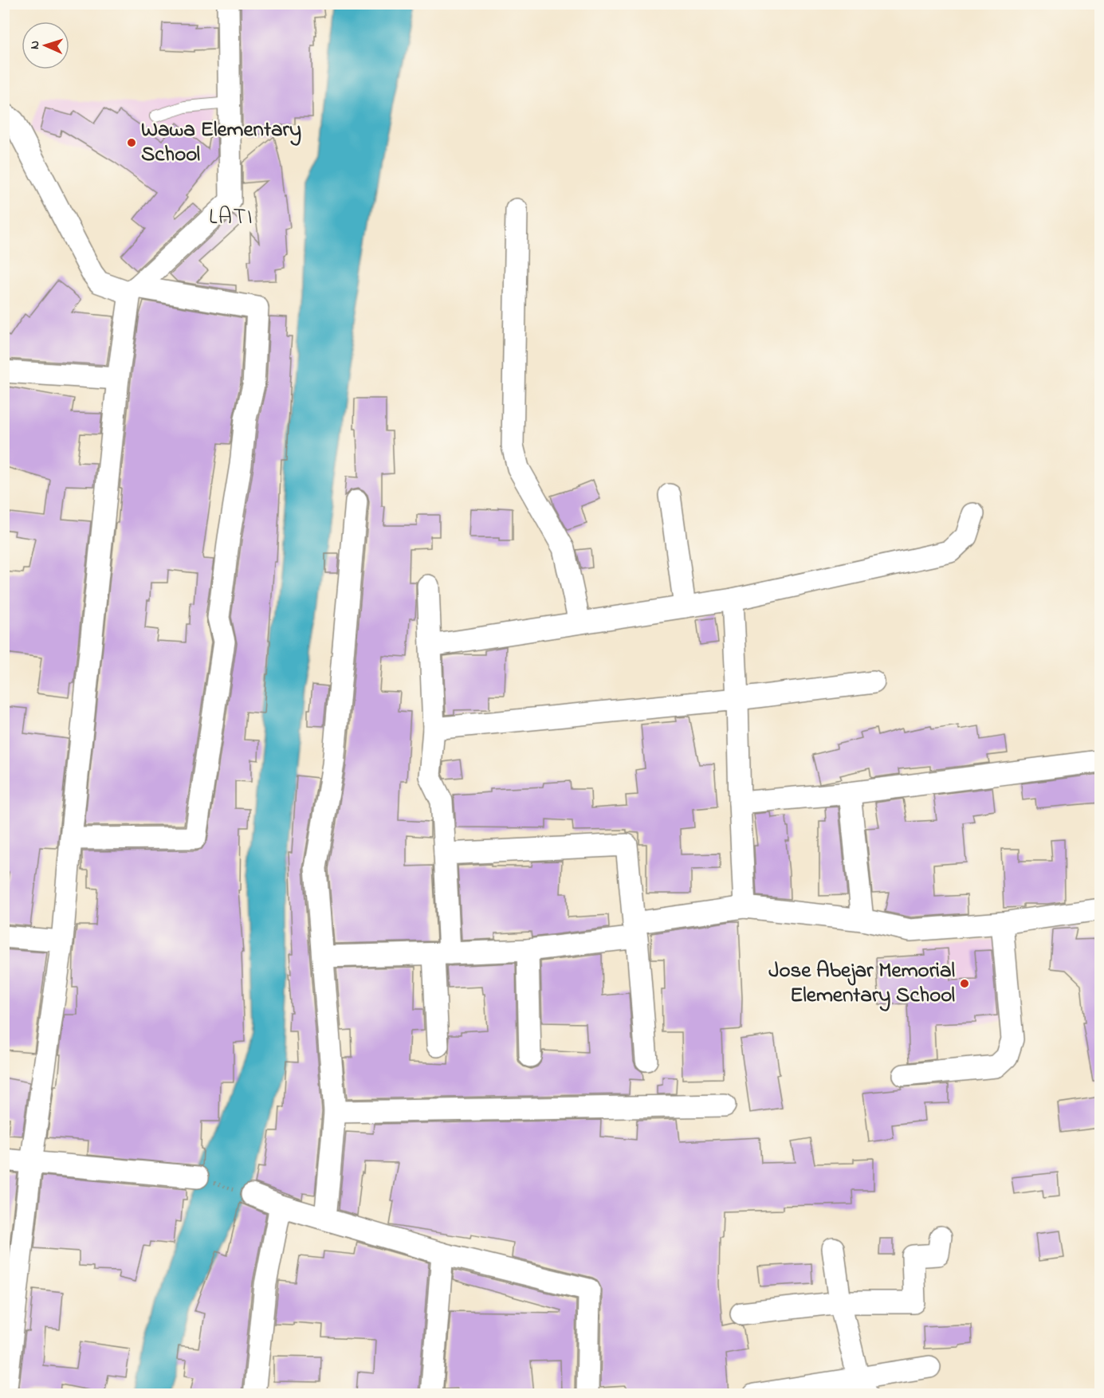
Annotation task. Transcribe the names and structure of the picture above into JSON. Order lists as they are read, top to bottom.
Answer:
{
  "districts": ["LATI"],
  "places": ["Wawa Elementary School", "Jose Abejar Memorial Elementary School"],
  "north": "left"
}
